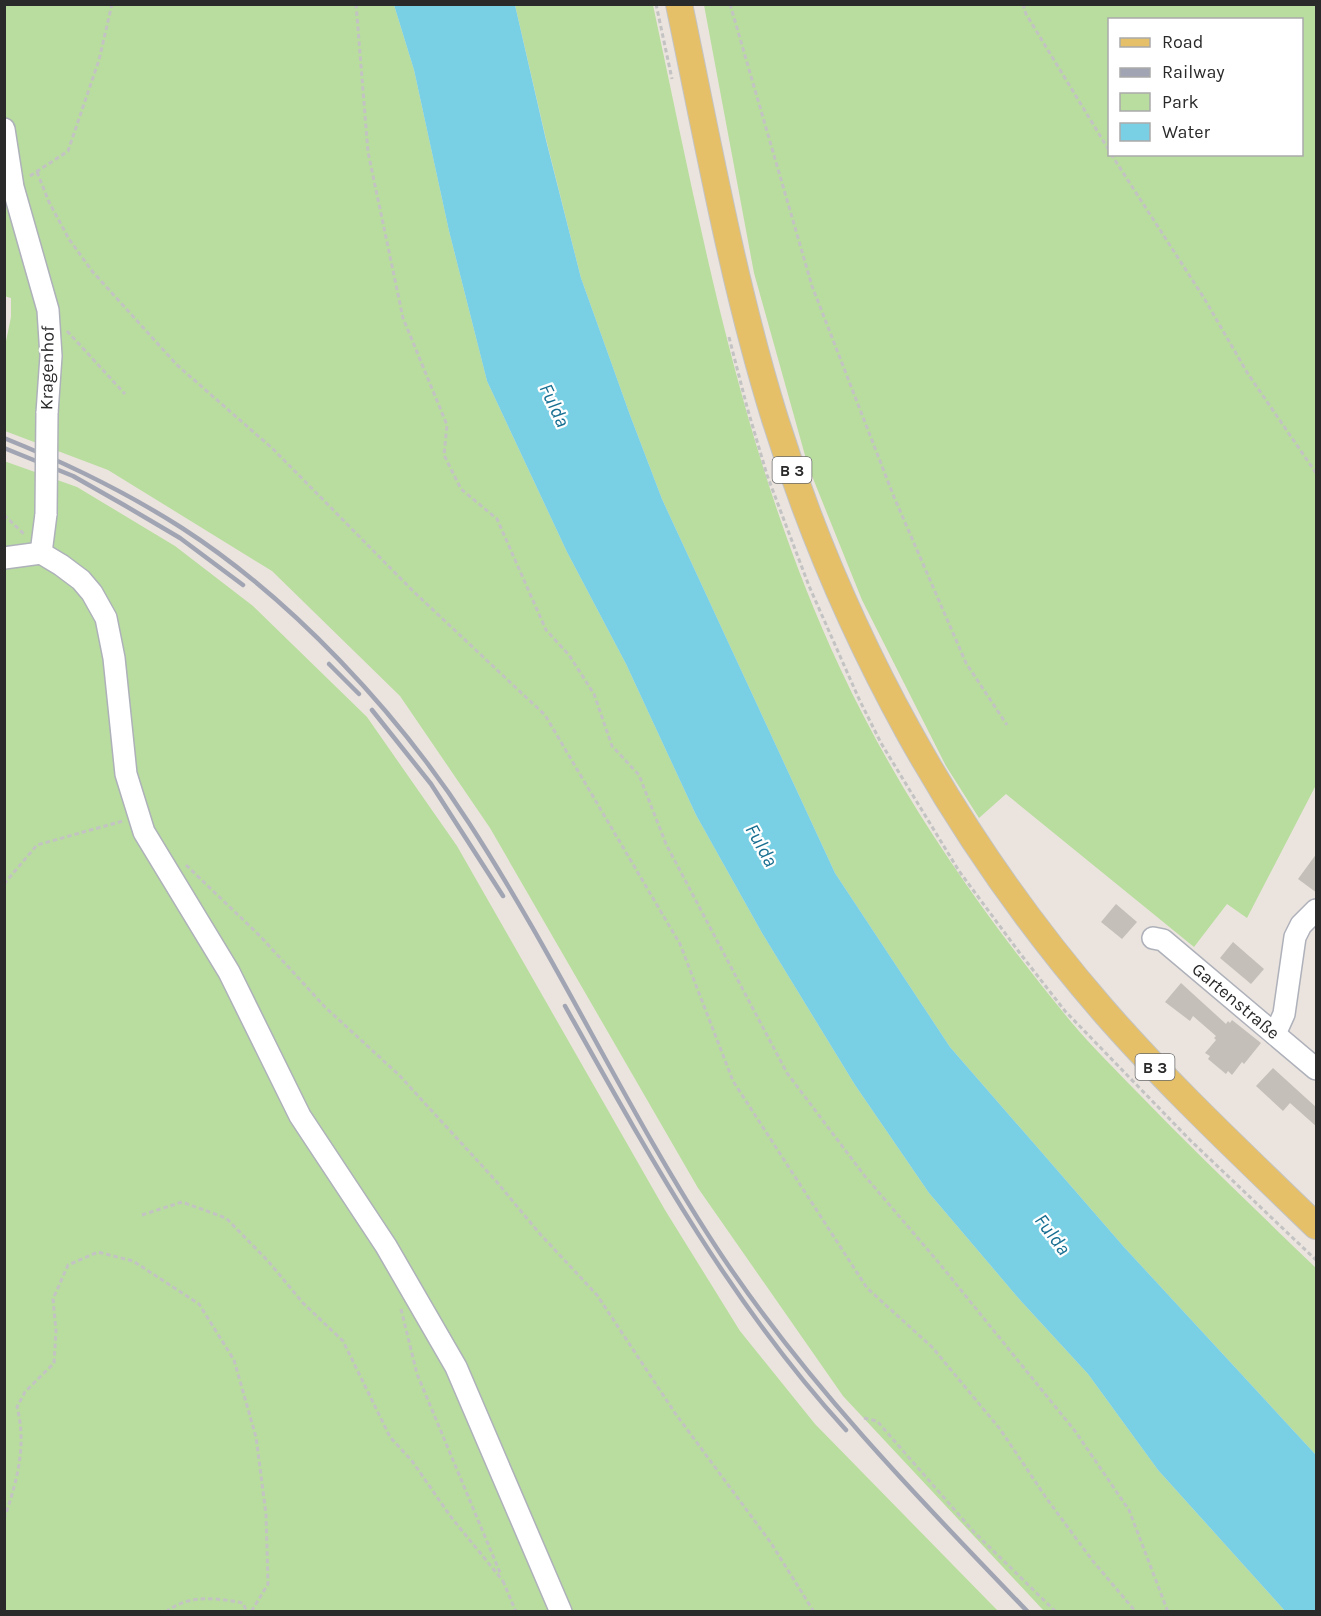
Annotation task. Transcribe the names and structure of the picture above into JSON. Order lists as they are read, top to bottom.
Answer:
{
  "streets": {
    "main road": ["B 3"],
    "street": ["Kragenhof", "Gartenstraße"]
  },
  "water": ["Fulda"],
  "legend": [
    "Road",
    "Railway",
    "Park",
    "Water"
  ]
}
